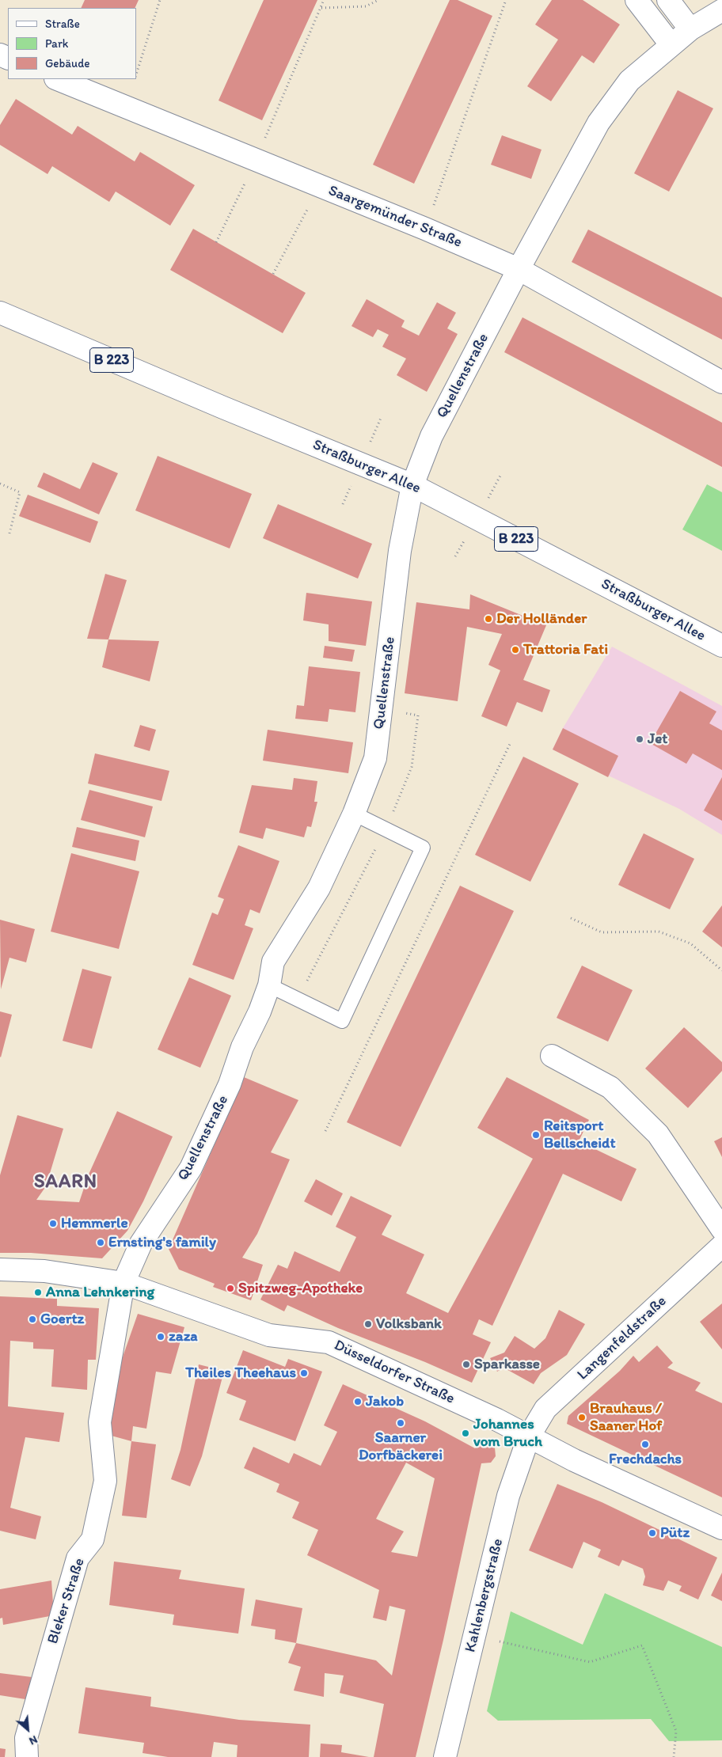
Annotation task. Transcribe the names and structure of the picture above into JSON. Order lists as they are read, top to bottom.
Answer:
{
  "streets": {
    "street": [
      "Saargemünder Straße",
      "B 223",
      "Quellenstraße",
      "Straßburger Allee",
      "Langenfeldstraße",
      "Düsseldorfer Straße",
      "Kahlenbergstraße",
      "Bleker Straße"
    ]
  },
  "crossings": [
    ["Saargemünder Straße", "Quellenstraße"],
    ["Quellenstraße", "Straßburger Allee"],
    ["Quellenstraße", "Düsseldorfer Straße"],
    ["Quellenstraße", "Bleker Straße"],
    ["Langenfeldstraße", "Düsseldorfer Straße"],
    ["Langenfeldstraße", "Kahlenbergstraße"],
    ["Düsseldorfer Straße", "Kahlenbergstraße"],
    ["Düsseldorfer Straße", "Bleker Straße"]
  ],
  "districts": ["SAARN"],
  "places": [
    "Der Holländer",
    "Trattoria Fati",
    "Jet",
    "Reitsport Bellscheidt",
    "Hemmerle",
    "Ernsting's family",
    "Spitzweg-Apotheke",
    "Anna Lehnkering",
    "Goertz",
    "Volksbank",
    "zaza",
    "Sparkasse",
    "Theiles Theehaus",
    "Jakob",
    "Brauhaus / Saaner Hof",
    "Saarner Dorfbäckerei",
    "Johannes vom Bruch",
    "Frechdachs",
    "Pütz"
  ],
  "legend": ["Straße", "Park", "Gebäude"],
  "north": "bottom right"
}
